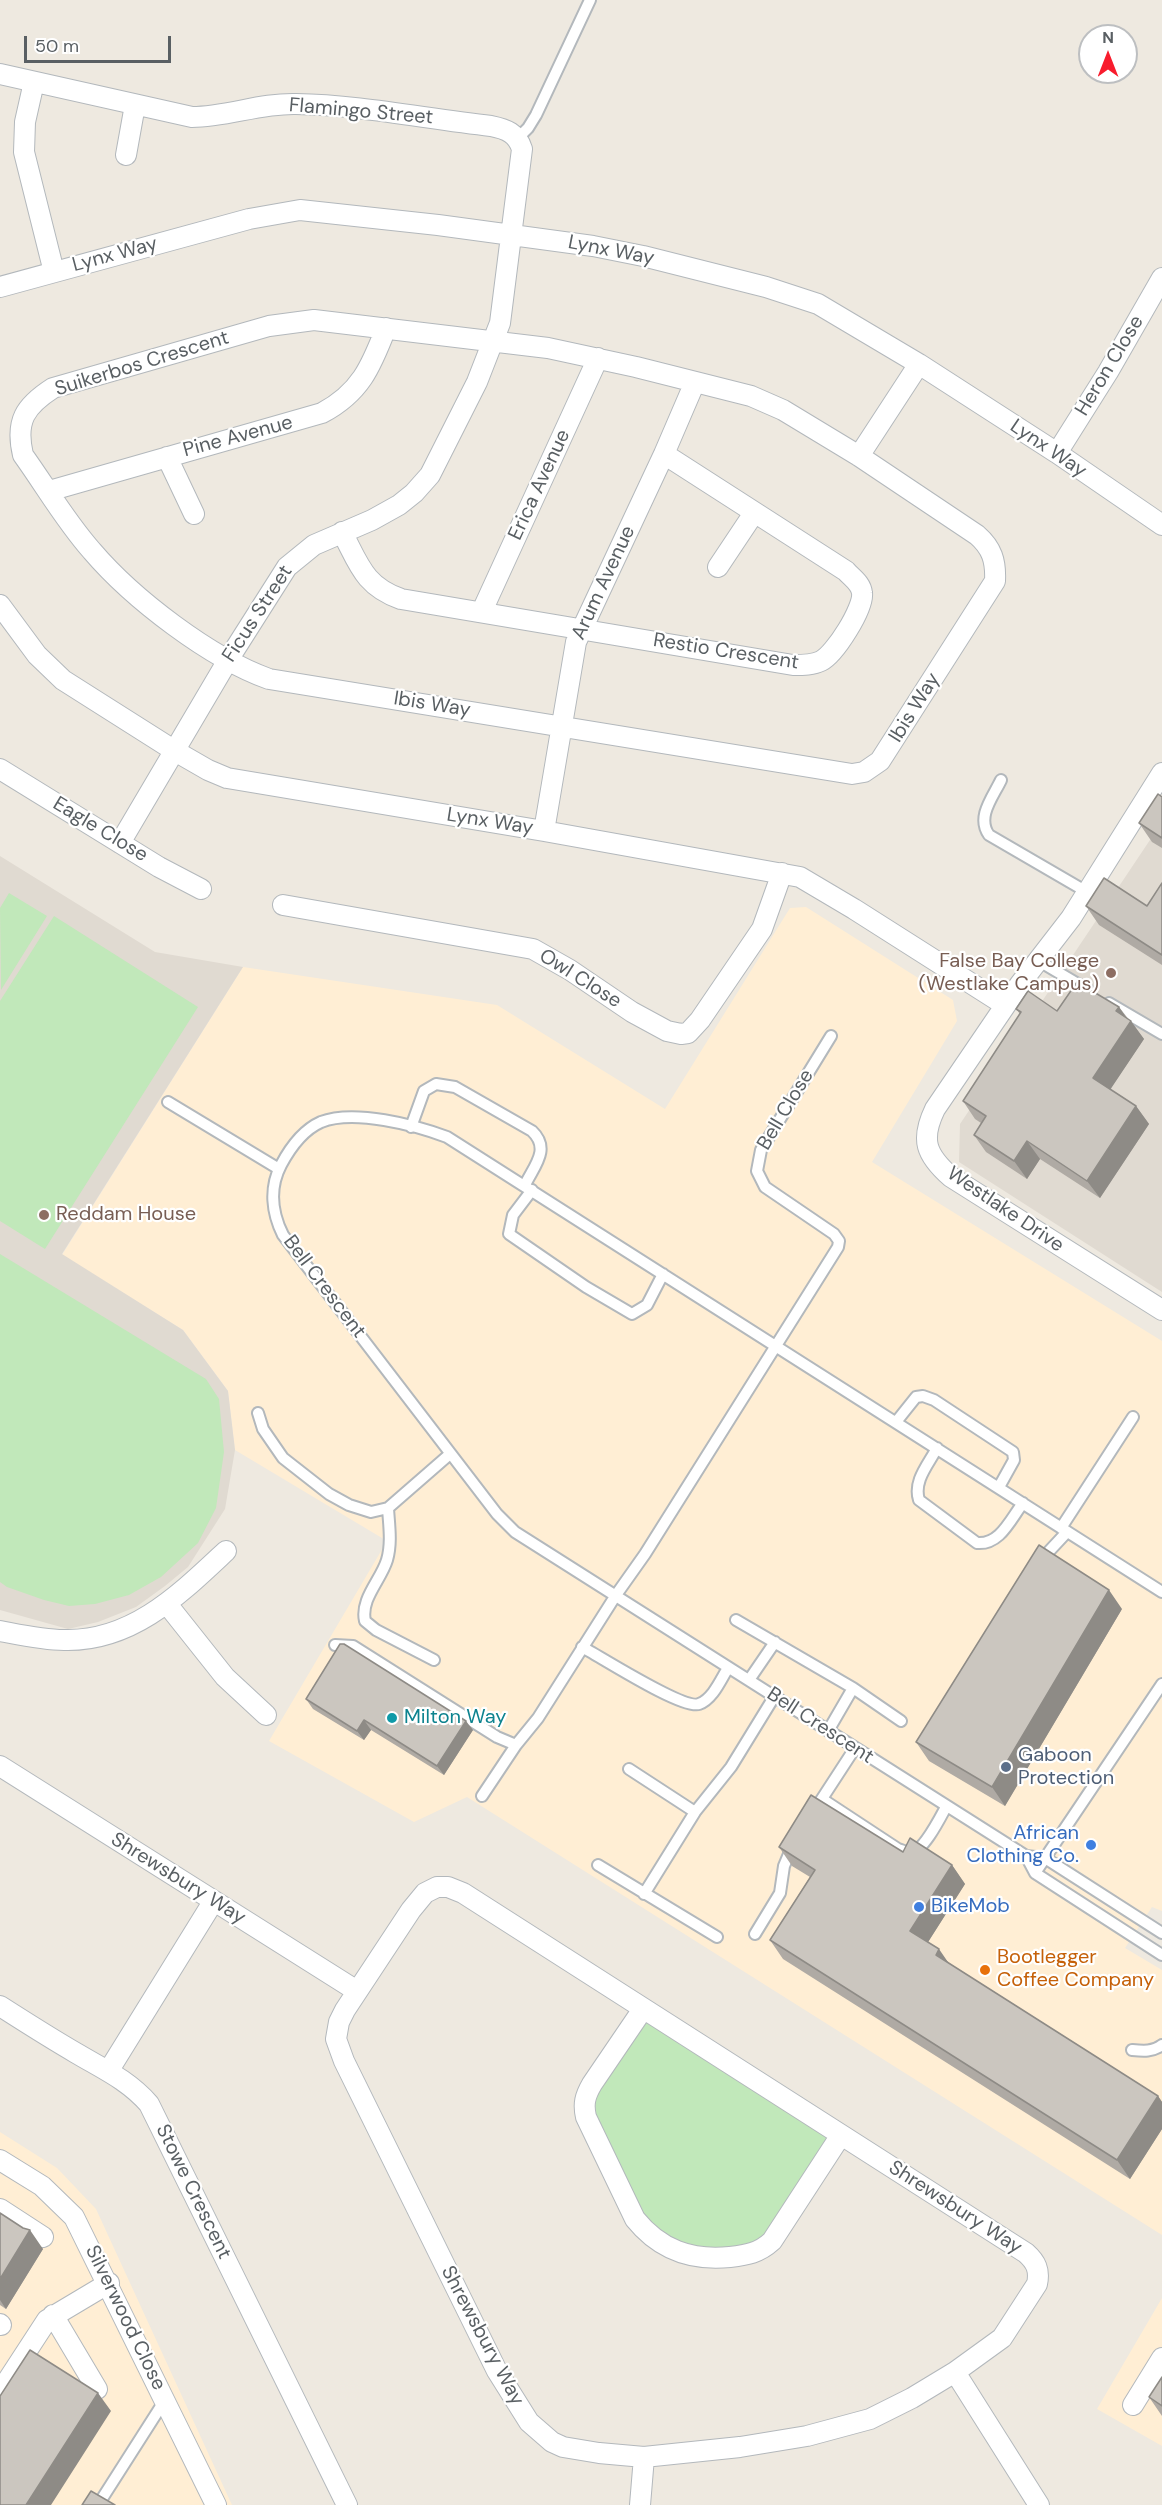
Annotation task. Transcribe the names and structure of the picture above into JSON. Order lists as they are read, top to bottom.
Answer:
{
  "streets": {
    "street": [
      "Flamingo Street",
      "Lynx Way",
      "Suikerbos Crescent",
      "Heron Close",
      "Pine Avenue",
      "Erica Avenue",
      "Arum Avenue",
      "Ficus Street",
      "Restio Crescent",
      "Ibis Way",
      "Eagle Close",
      "Owl Close",
      "Westlake Drive",
      "Shrewsbury Way",
      "Stowe Crescent",
      "Silverwood Close"
    ],
    "lane": ["Bell Close", "Bell Crescent"]
  },
  "crossings": [
    ["Lynx Way", "Heron Close"],
    ["Lynx Way", "Arum Avenue"],
    ["Lynx Way", "Ficus Street"],
    ["Lynx Way", "Owl Close"],
    ["Lynx Way", "Westlake Drive"],
    ["Suikerbos Crescent", "Pine Avenue"],
    ["Suikerbos Crescent", "Ficus Street"],
    ["Suikerbos Crescent", "Ibis Way"],
    ["Erica Avenue", "Restio Crescent"],
    ["Erica Avenue", "Ibis Way"],
    ["Arum Avenue", "Restio Crescent"],
    ["Arum Avenue", "Ibis Way"],
    ["Ficus Street", "Restio Crescent"],
    ["Ficus Street", "Ibis Way"],
    ["Ficus Street", "Eagle Close"],
    ["Bell Close", "Bell Crescent"]
  ],
  "places": [
    "False Bay College (Westlake Campus)",
    "Reddam House",
    "Milton Way",
    "Gaboon Protection",
    "African Clothing Co.",
    "BikeMob",
    "Bootlegger Coffee Company"
  ],
  "scale_bar": "50 m",
  "north": "top"
}
